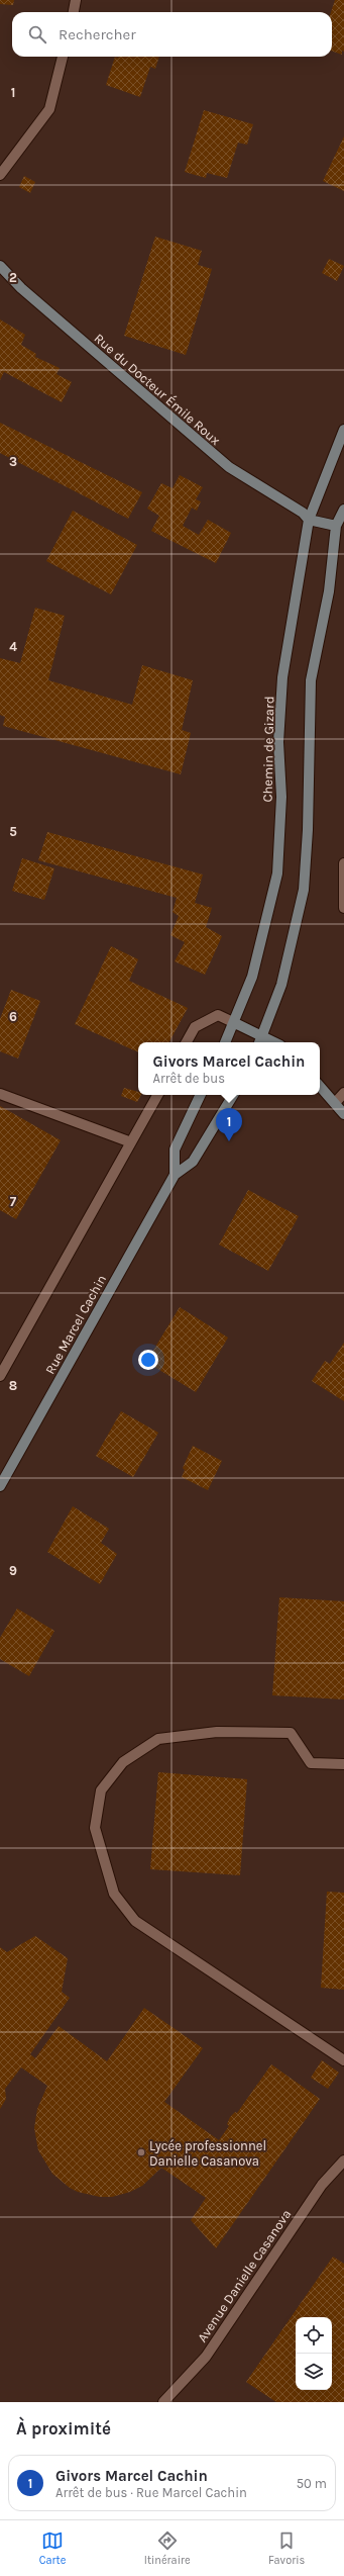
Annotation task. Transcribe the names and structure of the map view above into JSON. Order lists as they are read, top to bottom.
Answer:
{
  "streets": {
    "street": [
      "Rue du Docteur Émile Roux",
      "Chemin de Gizard",
      "Rue Marcel Cachin",
      "Avenue Danielle Casanova"
    ]
  },
  "crossings": [
    ["Rue du Docteur Émile Roux", "Chemin de Gizard"]
  ],
  "places": ["Lycée professionnel Danielle Casanova"],
  "page": {
    "search": "Rechercher",
    "popup": ["Givors Marcel Cachin", "Arrêt de bus"],
    "pins": "1",
    "heading": "À proximité",
    "list": [
      {
        "mark": "1",
        "name": "Givors Marcel Cachin",
        "note": "Arrêt de bus · Rue Marcel Cachin",
        "value": "50 m"
      }
    ],
    "nav": ["Carte", "Itinéraire", "Favoris"]
  },
  "grid": {
    "rows": [
      "1",
      "2",
      "3",
      "4",
      "5",
      "6",
      "7",
      "8",
      "9"
    ]
  }
}
